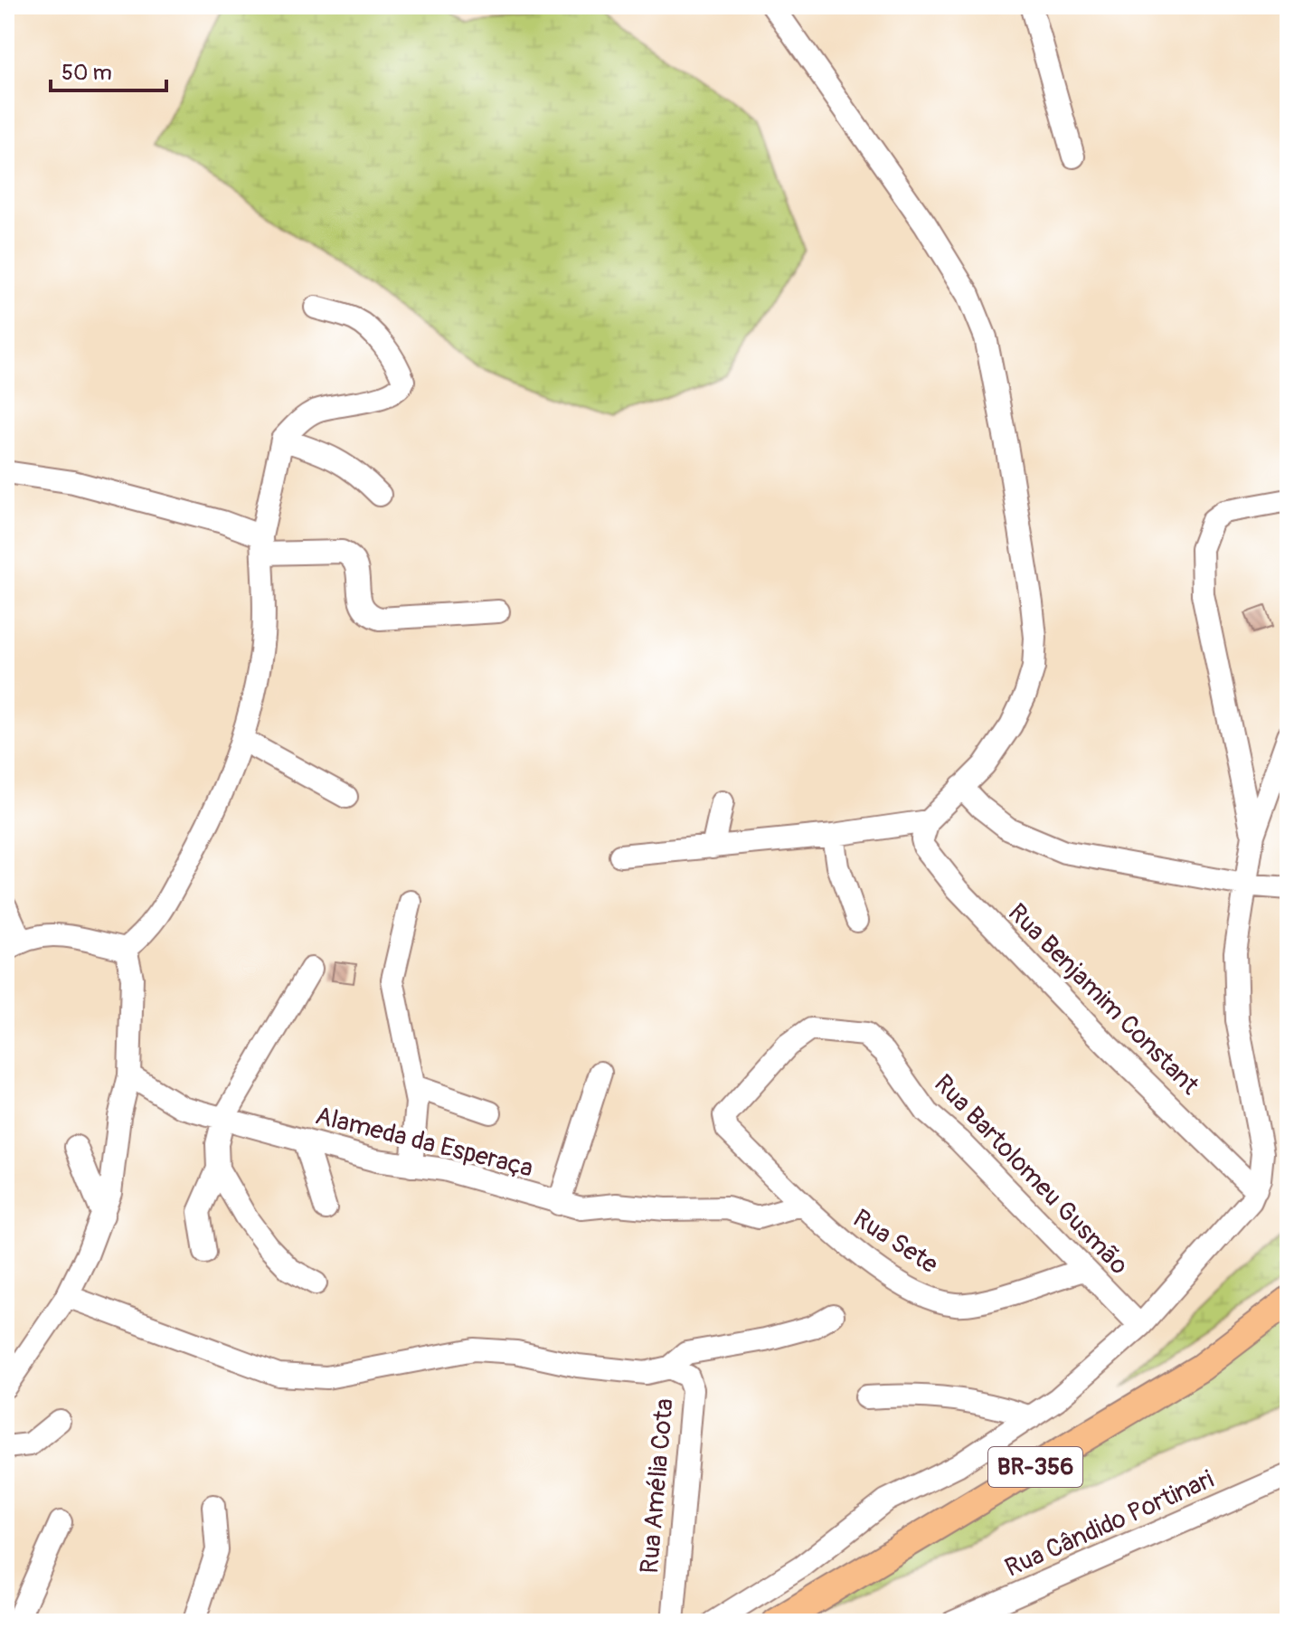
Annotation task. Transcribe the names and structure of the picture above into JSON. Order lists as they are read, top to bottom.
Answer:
{
  "streets": {
    "main road": ["BR-356"],
    "street": [
      "Rua Benjamim Constant",
      "Alameda da Esperaça",
      "Rua Bartolomeu Gusmão",
      "Rua Sete",
      "Rua Amélia Cota",
      "Rua Cândido Portinari"
    ]
  },
  "crossings": [
    ["Alameda da Esperaça", "Rua Sete"],
    ["Rua Bartolomeu Gusmão", "Rua Sete"]
  ],
  "scale_bar": "50 m"
}
